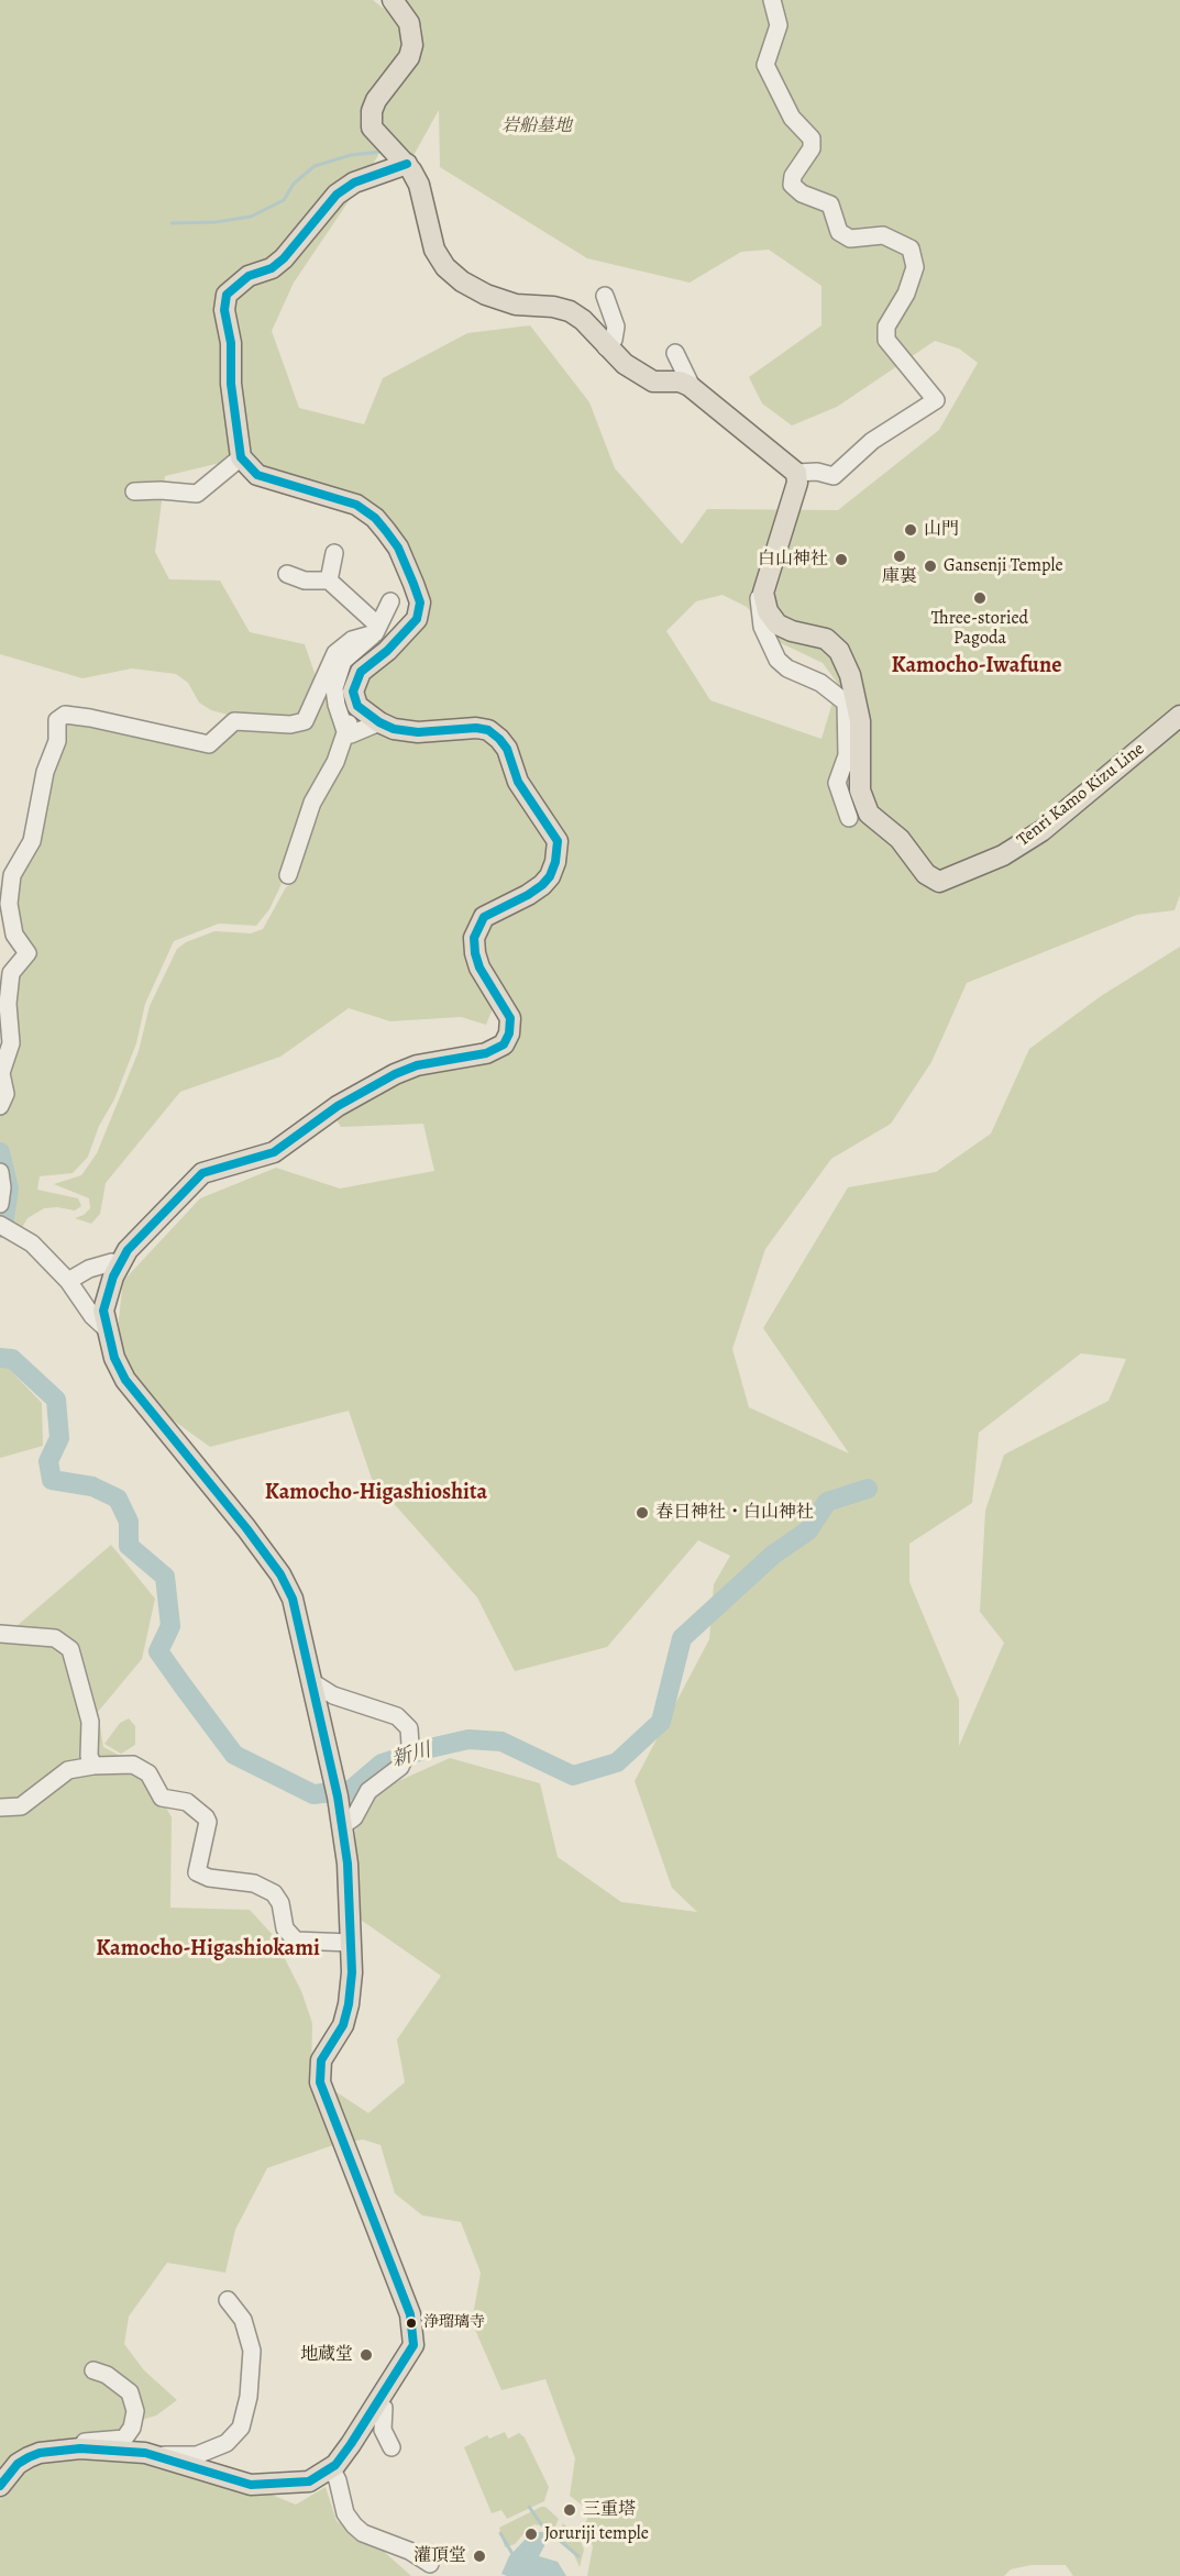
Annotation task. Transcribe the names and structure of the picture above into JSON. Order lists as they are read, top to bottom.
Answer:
{
  "streets": {
    "main road": ["Tenri Kamo Kizu Line"]
  },
  "districts": ["Kamocho-Iwafune", "Kamocho-Higashioshita", "Kamocho-Higashiokami"],
  "water": ["新川"],
  "parks": ["岩船墓地"],
  "places": [
    "山門",
    "庫裏",
    "白山神社",
    "Gansenji Temple",
    "Three-storied Pagoda",
    "春日神社・白山神社",
    "浄瑠璃寺",
    "地蔵堂",
    "三重塔",
    "Joruriji temple",
    "灌頂堂"
  ]
}
